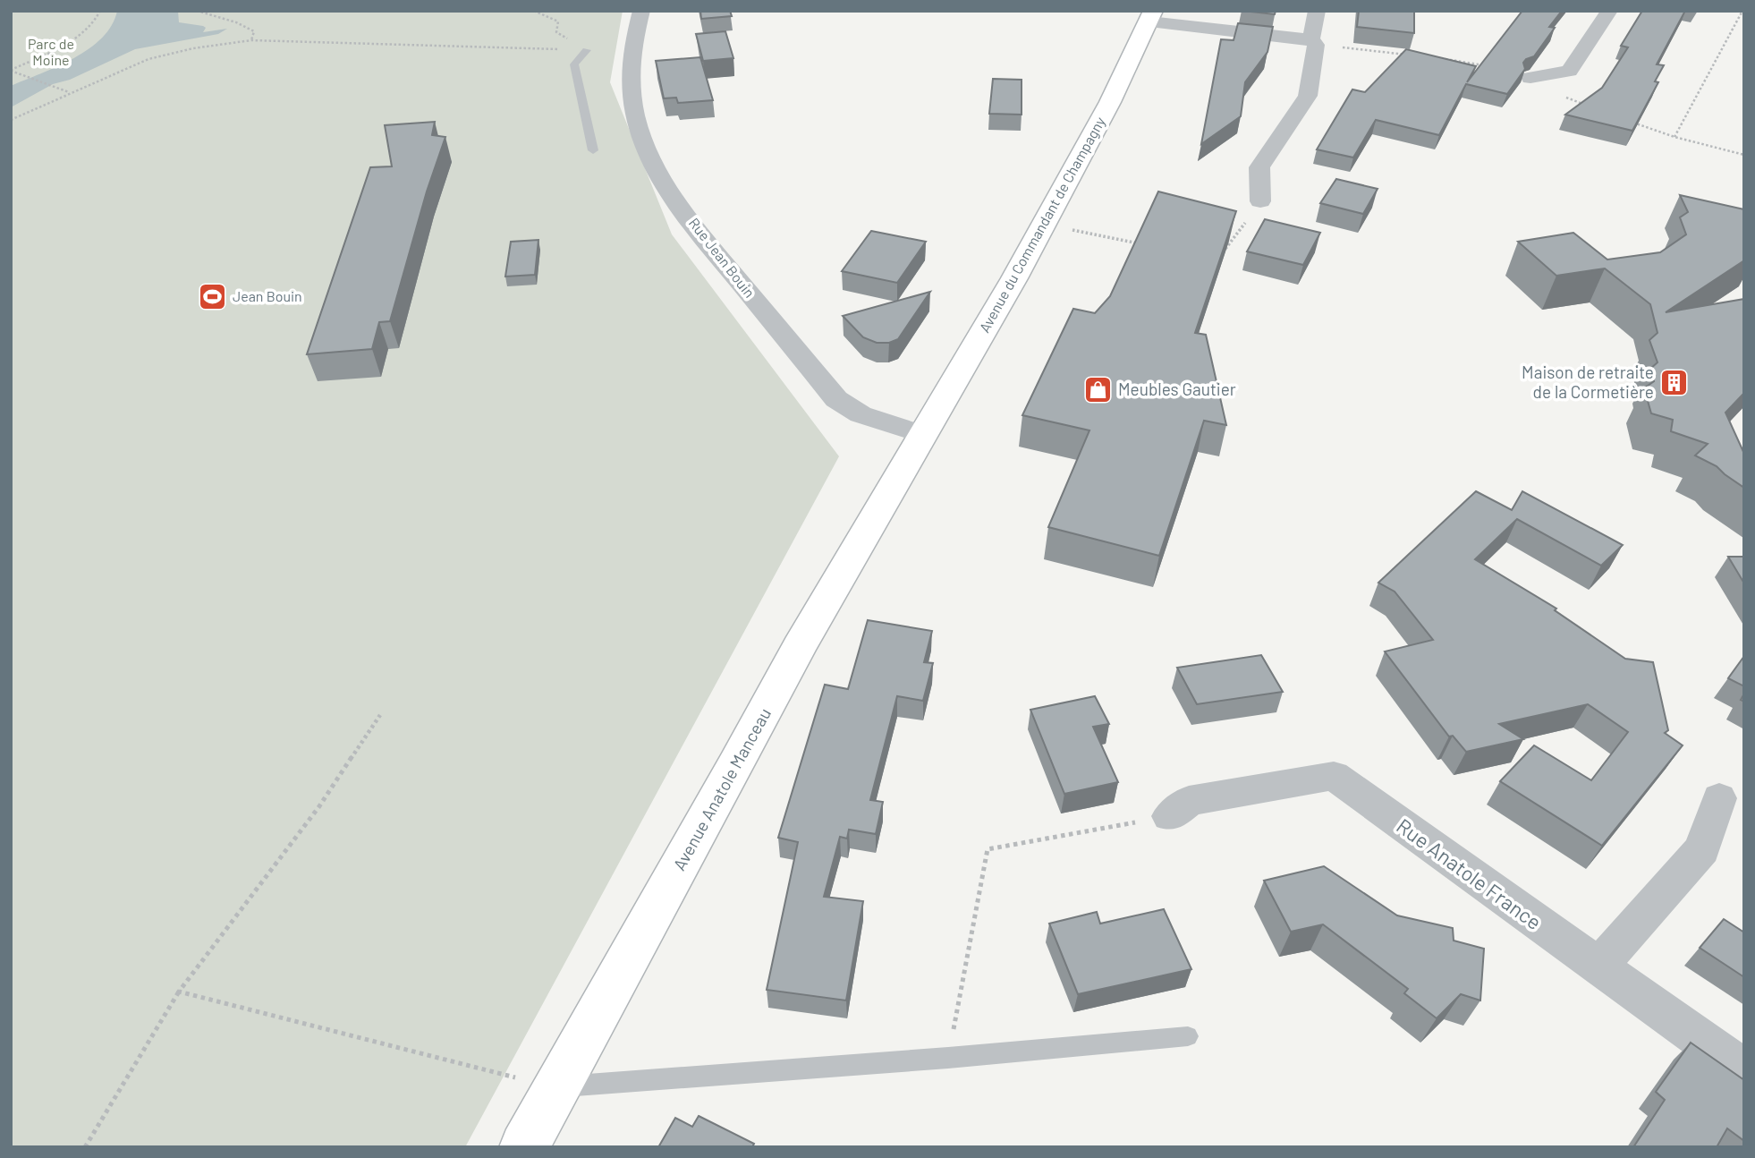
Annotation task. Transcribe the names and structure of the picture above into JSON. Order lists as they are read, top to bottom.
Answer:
{
  "streets": {
    "main road": ["Avenue du Commandant de Champagny", "Avenue Anatole Manceau"],
    "street": ["Rue Jean Bouin", "Rue Anatole France"]
  },
  "crossings": [
    ["Avenue du Commandant de Champagny", "Rue Jean Bouin"],
    ["Avenue du Commandant de Champagny", "Avenue Anatole Manceau"],
    ["Rue Jean Bouin", "Avenue Anatole Manceau"]
  ],
  "parks": ["Parc de Moine"],
  "places": {
    "sports": ["Jean Bouin"],
    "building": ["Maison de retraite de la Cormetière"],
    "shop": ["Meubles Gautier"]
  }
}
